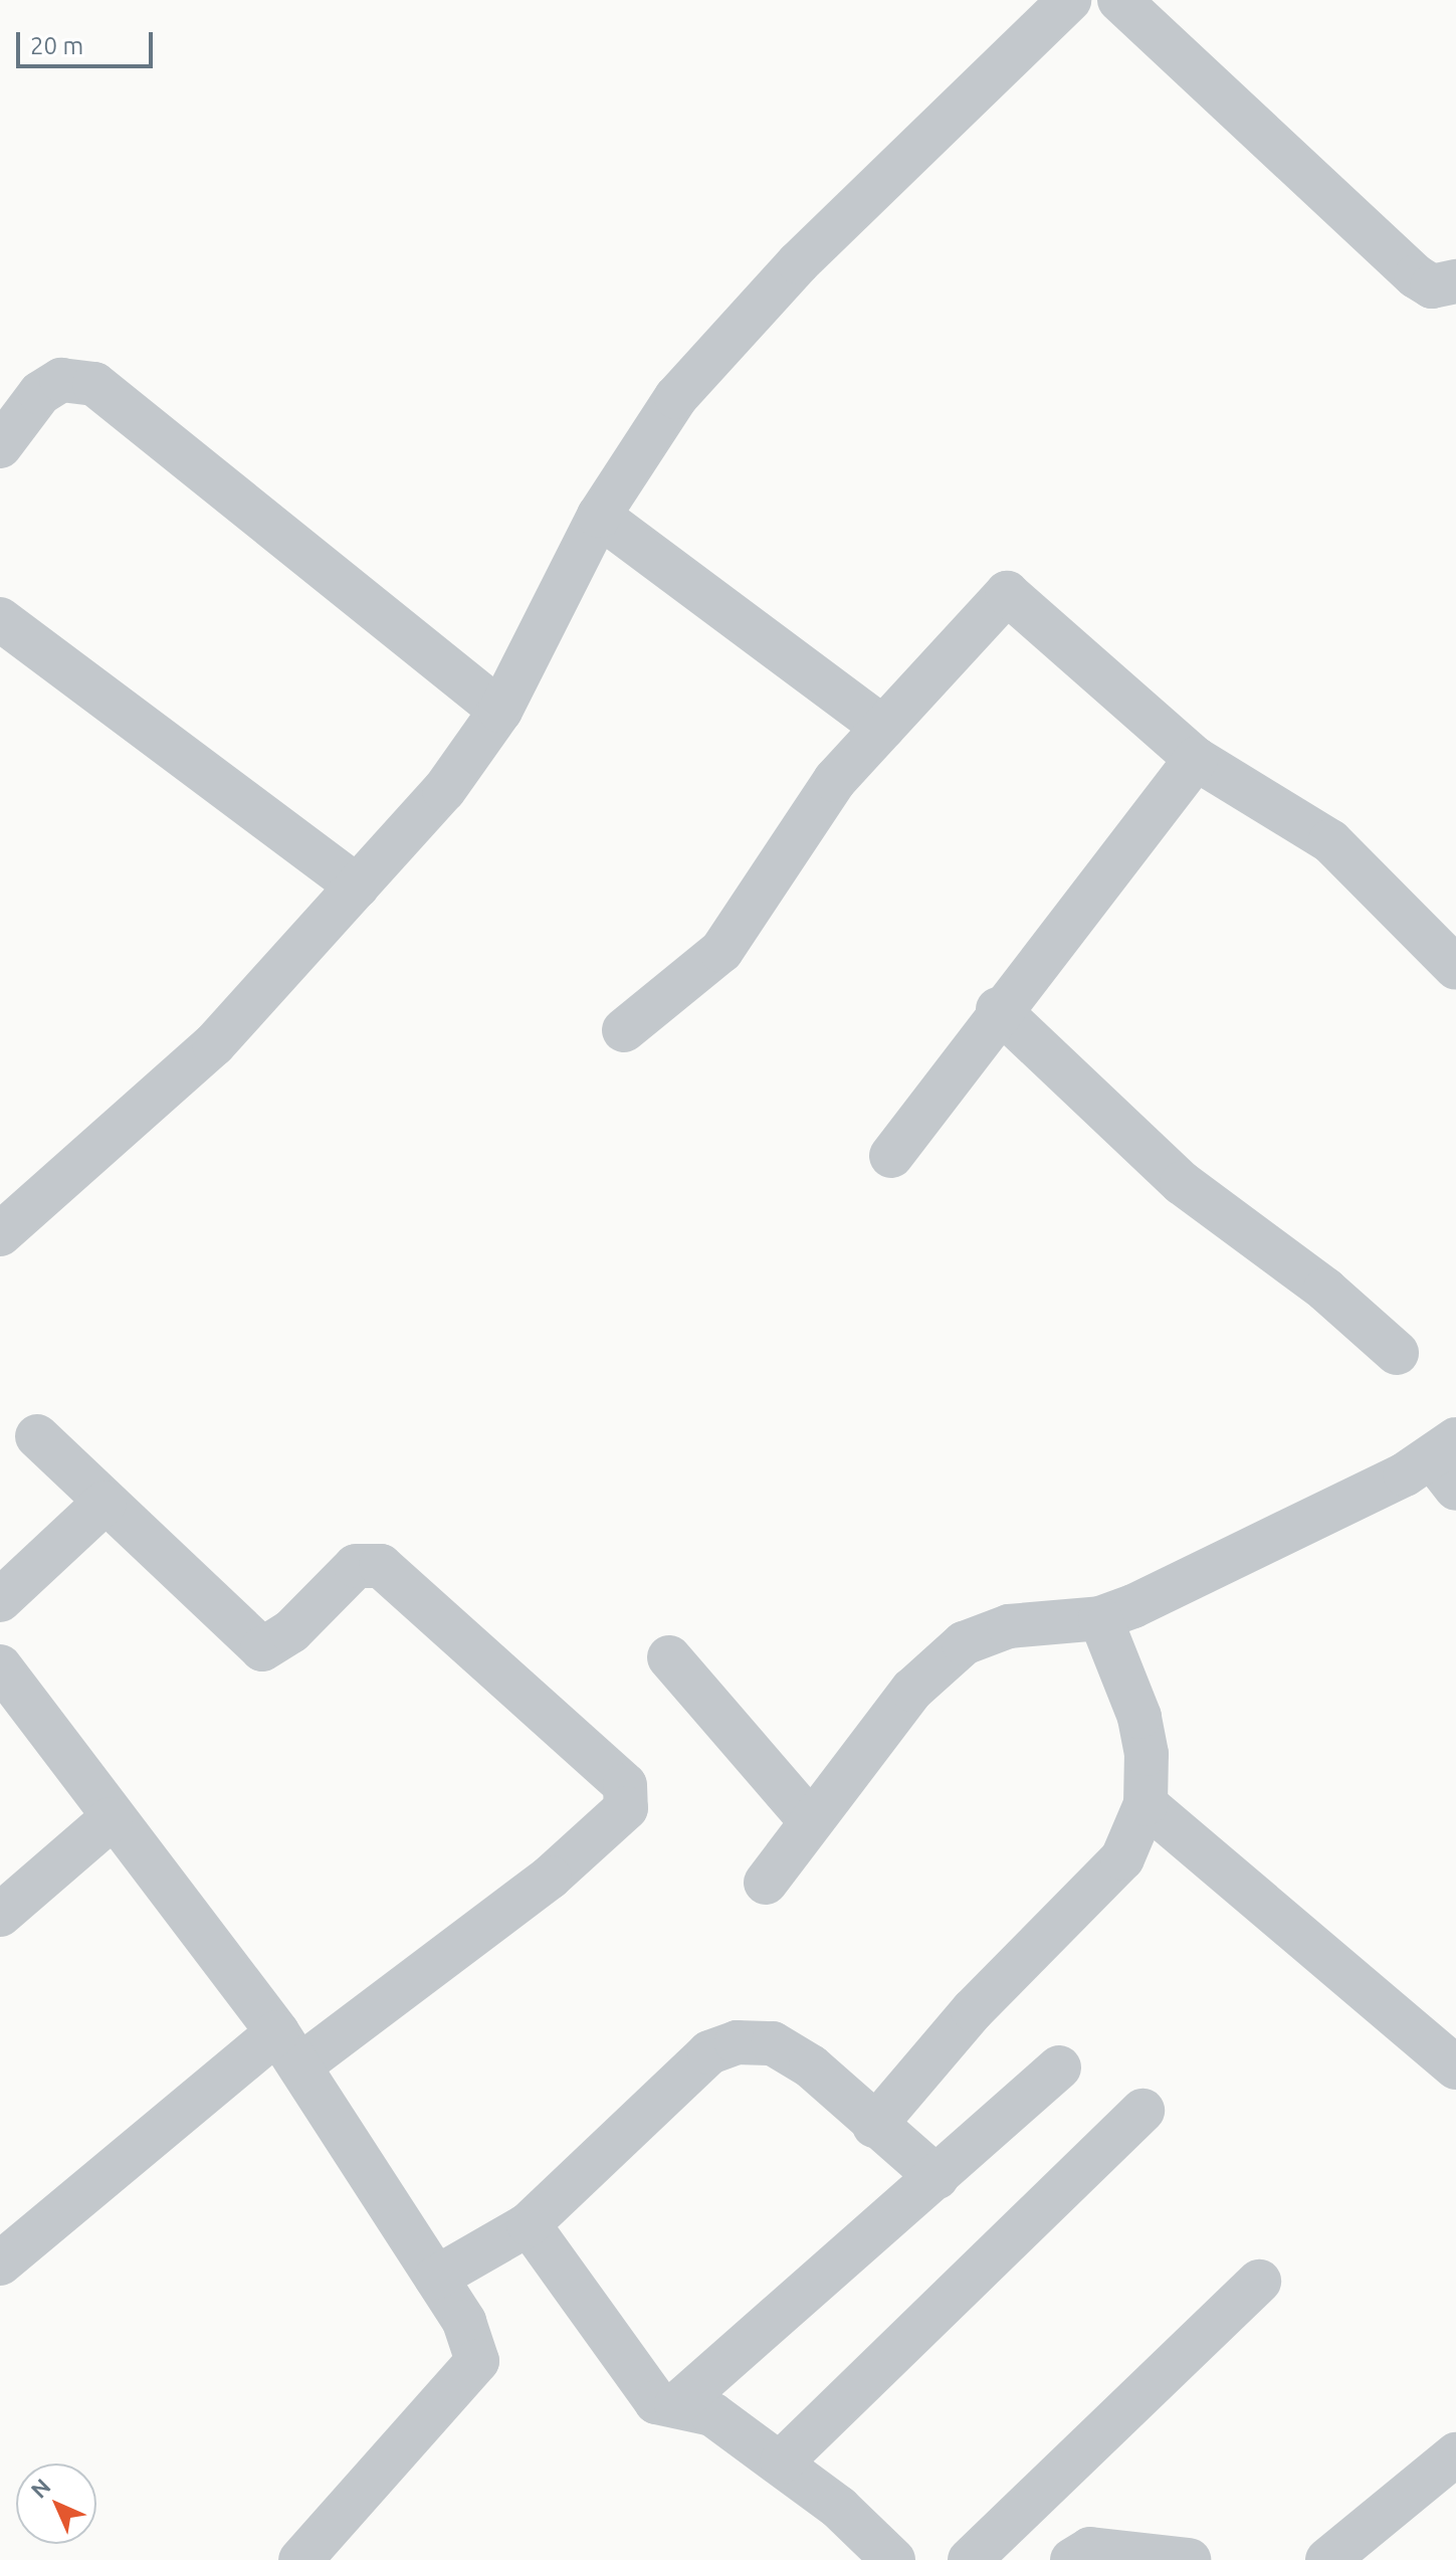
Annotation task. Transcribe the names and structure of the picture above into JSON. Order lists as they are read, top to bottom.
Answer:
{
  "scale_bar": "20 m",
  "north": "top left"
}
